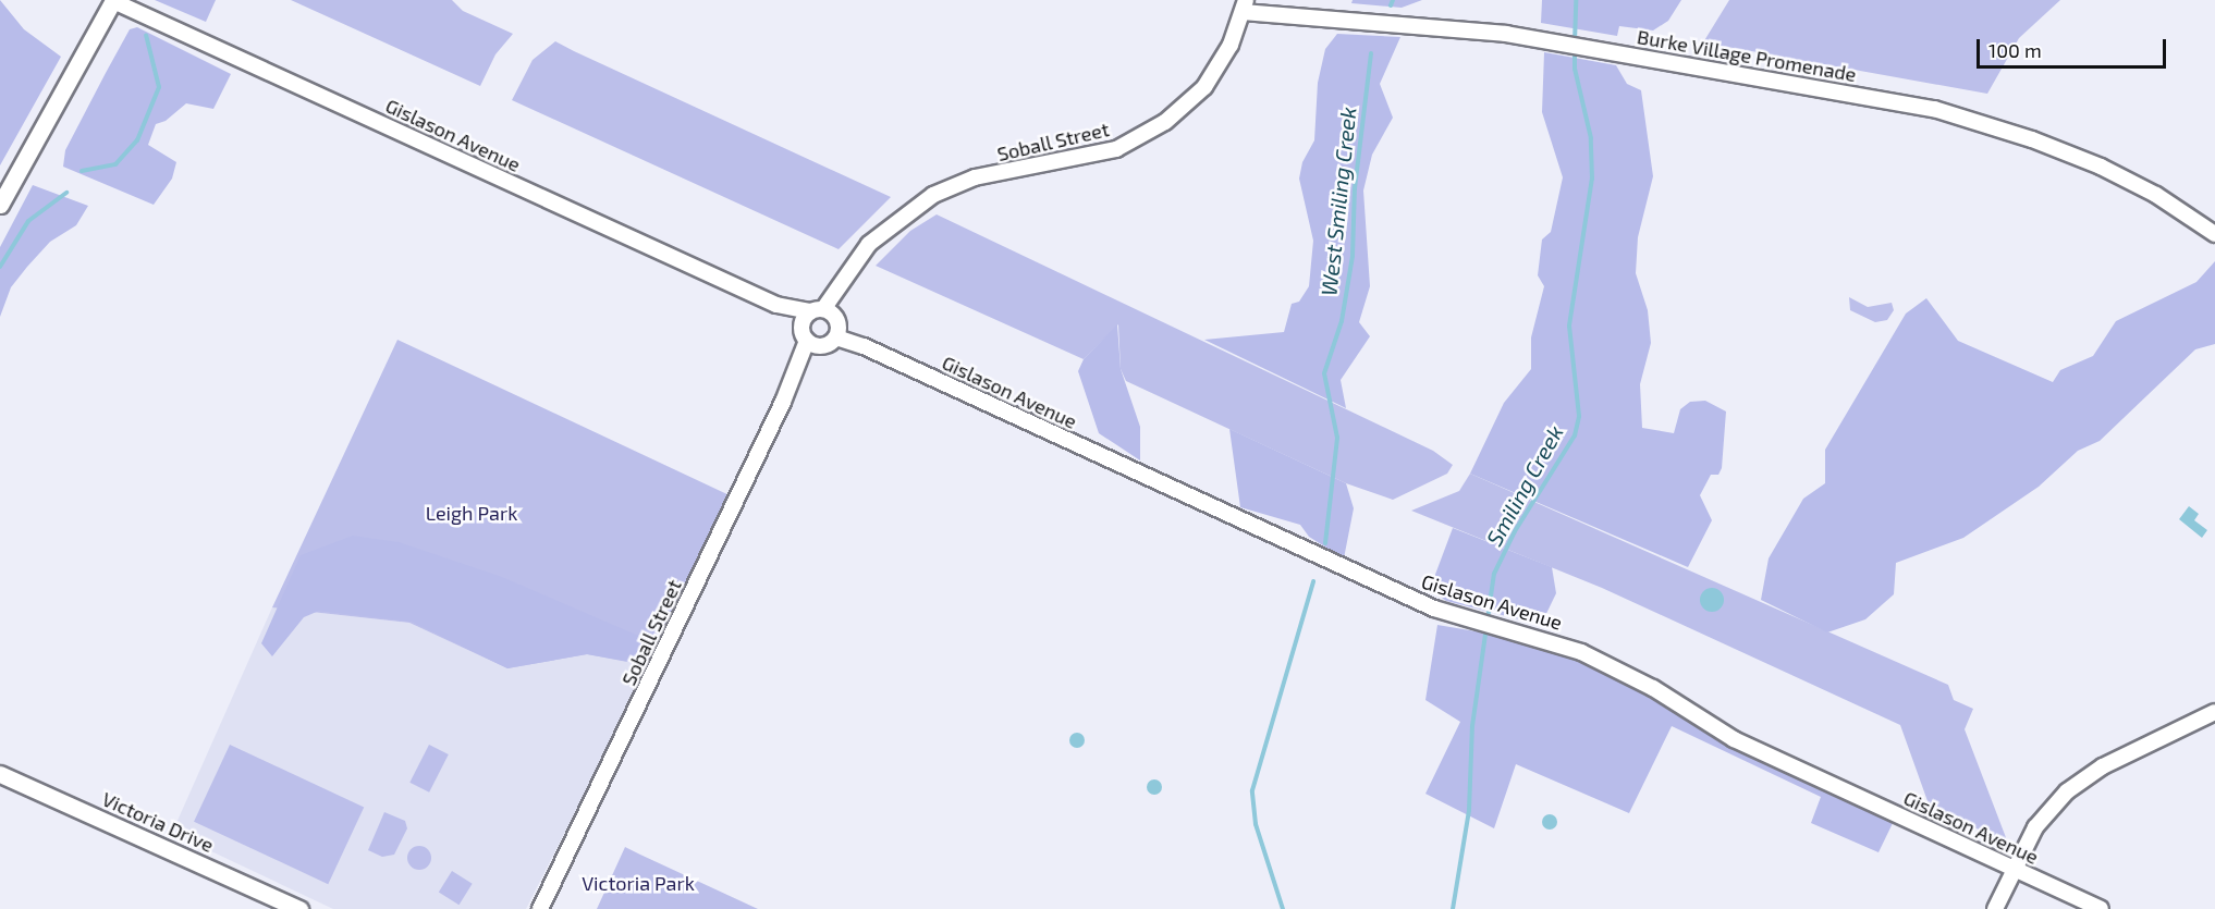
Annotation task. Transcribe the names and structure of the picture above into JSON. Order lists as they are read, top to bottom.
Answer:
{
  "streets": {
    "main road": ["Victoria Drive"],
    "street": ["Burke Village Promenade", "Gislason Avenue", "Soball Street"]
  },
  "crossings": [
    ["Burke Village Promenade", "Soball Street"],
    ["Gislason Avenue", "Soball Street"]
  ],
  "water": ["West Smiling Creek", "Smiling Creek"],
  "parks": ["Leigh Park", "Victoria Park"],
  "scale_bar": "100 m"
}
